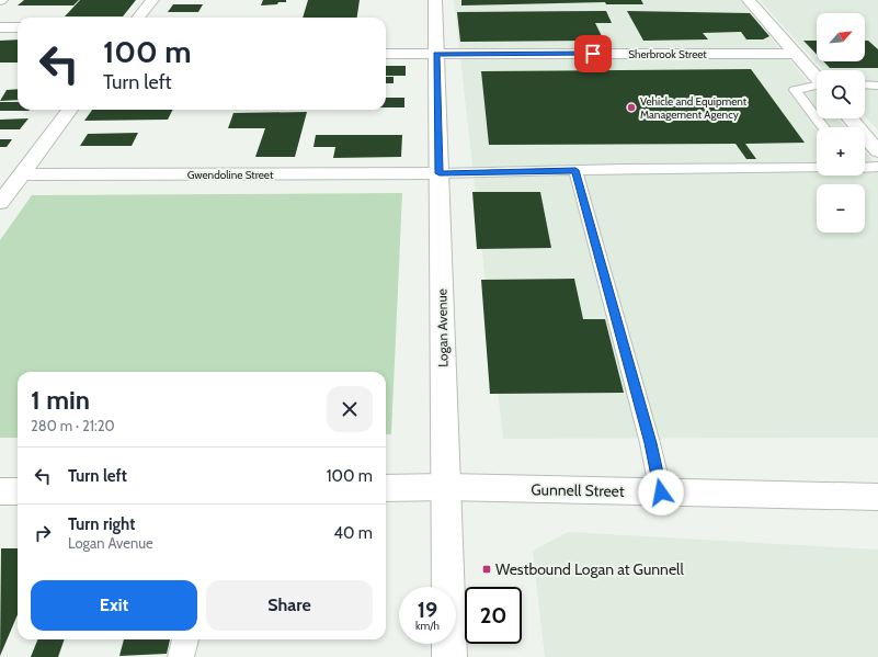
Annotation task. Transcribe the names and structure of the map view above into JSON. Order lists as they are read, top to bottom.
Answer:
{
  "streets": {
    "street": [
      "Sherbrook Street",
      "Gwendoline Street",
      "Logan Avenue",
      "Gunnell Street"
    ]
  },
  "crossings": [
    ["Sherbrook Street", "Logan Avenue"],
    ["Gwendoline Street", "Logan Avenue"],
    ["Logan Avenue", "Gunnell Street"]
  ],
  "places": {
    "other": ["Vehicle and Equipment Management Agency"],
    "transit": ["Westbound Logan at Gunnell"]
  },
  "north": "top right",
  "page": {
    "map_buttons": ["+", "−"],
    "turn": ["100 m", "Turn left"],
    "heading": ["1 min", "280 m · 21:20"],
    "list": [
      {
        "name": "Turn left",
        "value": "100 m"
      },
      {
        "name": "Turn right",
        "note": "Logan Avenue",
        "value": "40 m"
      }
    ],
    "buttons": ["Exit", "Share"],
    "speed": "19 km/h",
    "limit": "20"
  }
}
